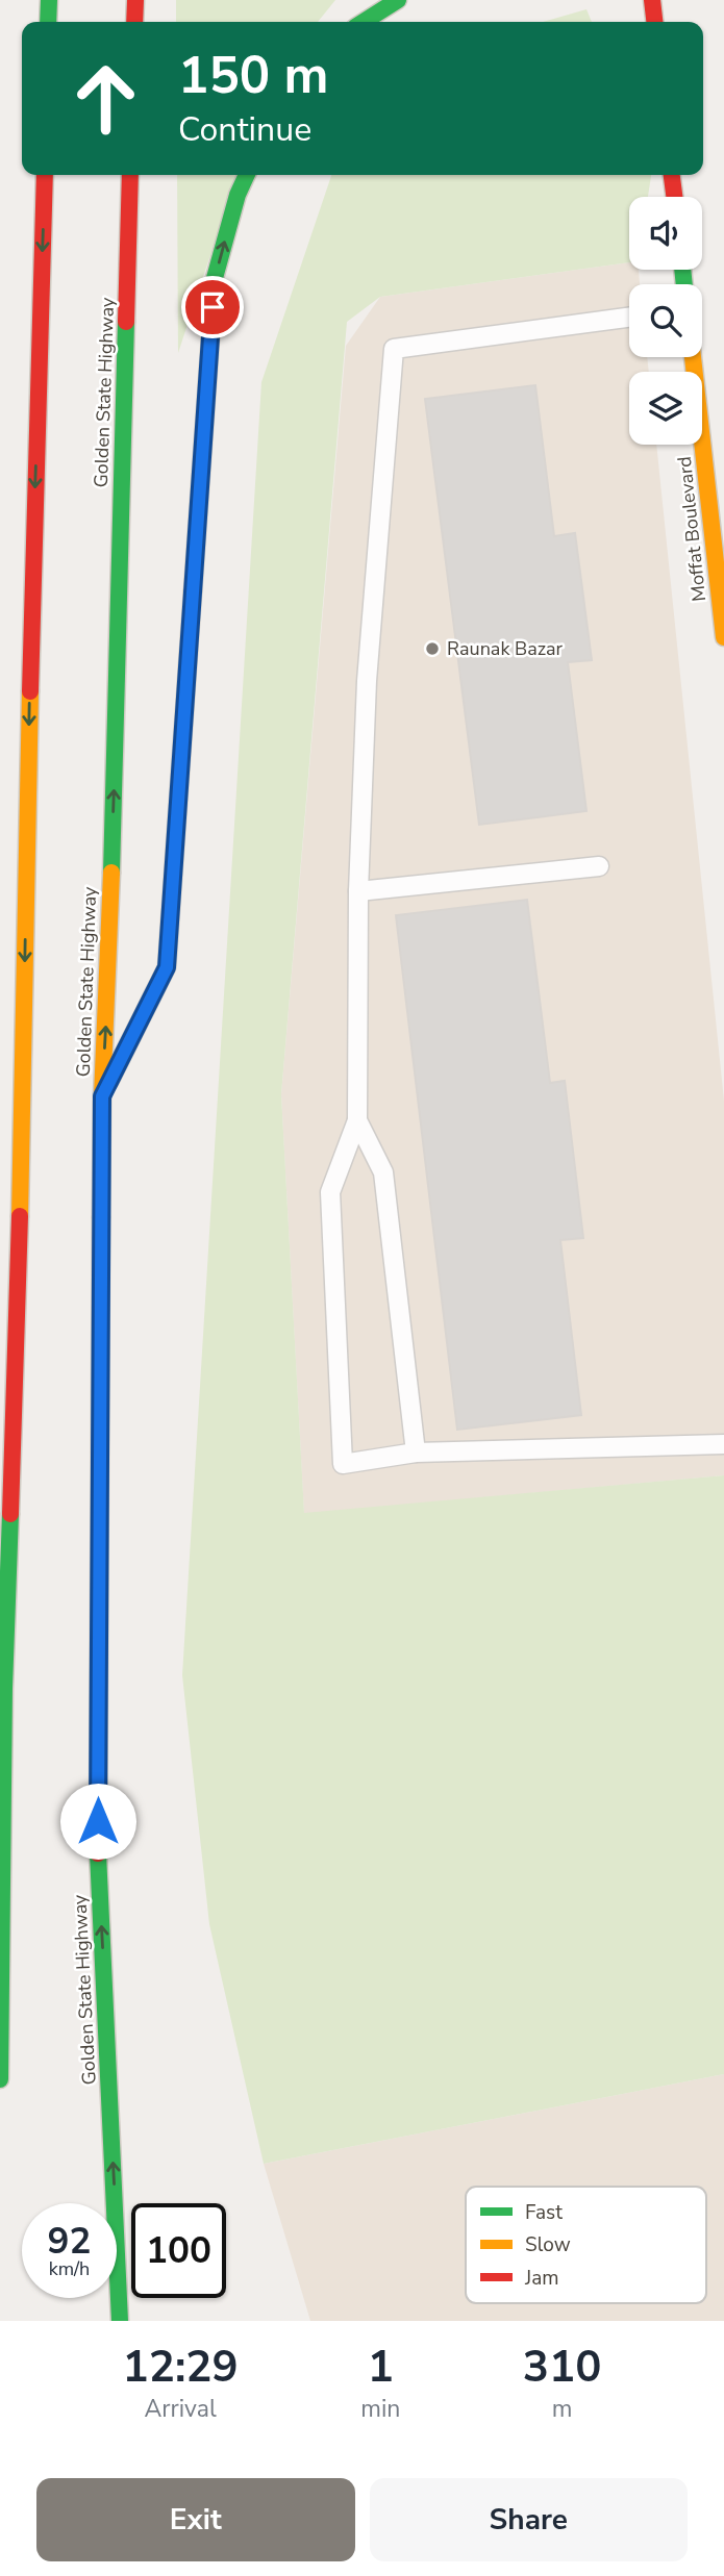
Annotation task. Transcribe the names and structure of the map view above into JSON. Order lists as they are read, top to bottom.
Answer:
{
  "streets": {
    "main road": ["Golden State Highway", "Moffat Boulevard"]
  },
  "places": ["Raunak Bazar"],
  "legend": ["Fast", "Slow", "Jam"],
  "page": {
    "turn": ["150 m", "Continue"],
    "speed": "92 km/h",
    "limit": "100",
    "eta": [
      "12:29",
      "Arrival",
      "1",
      "min",
      "310",
      "m"
    ],
    "buttons": ["Exit", "Share"]
  }
}
